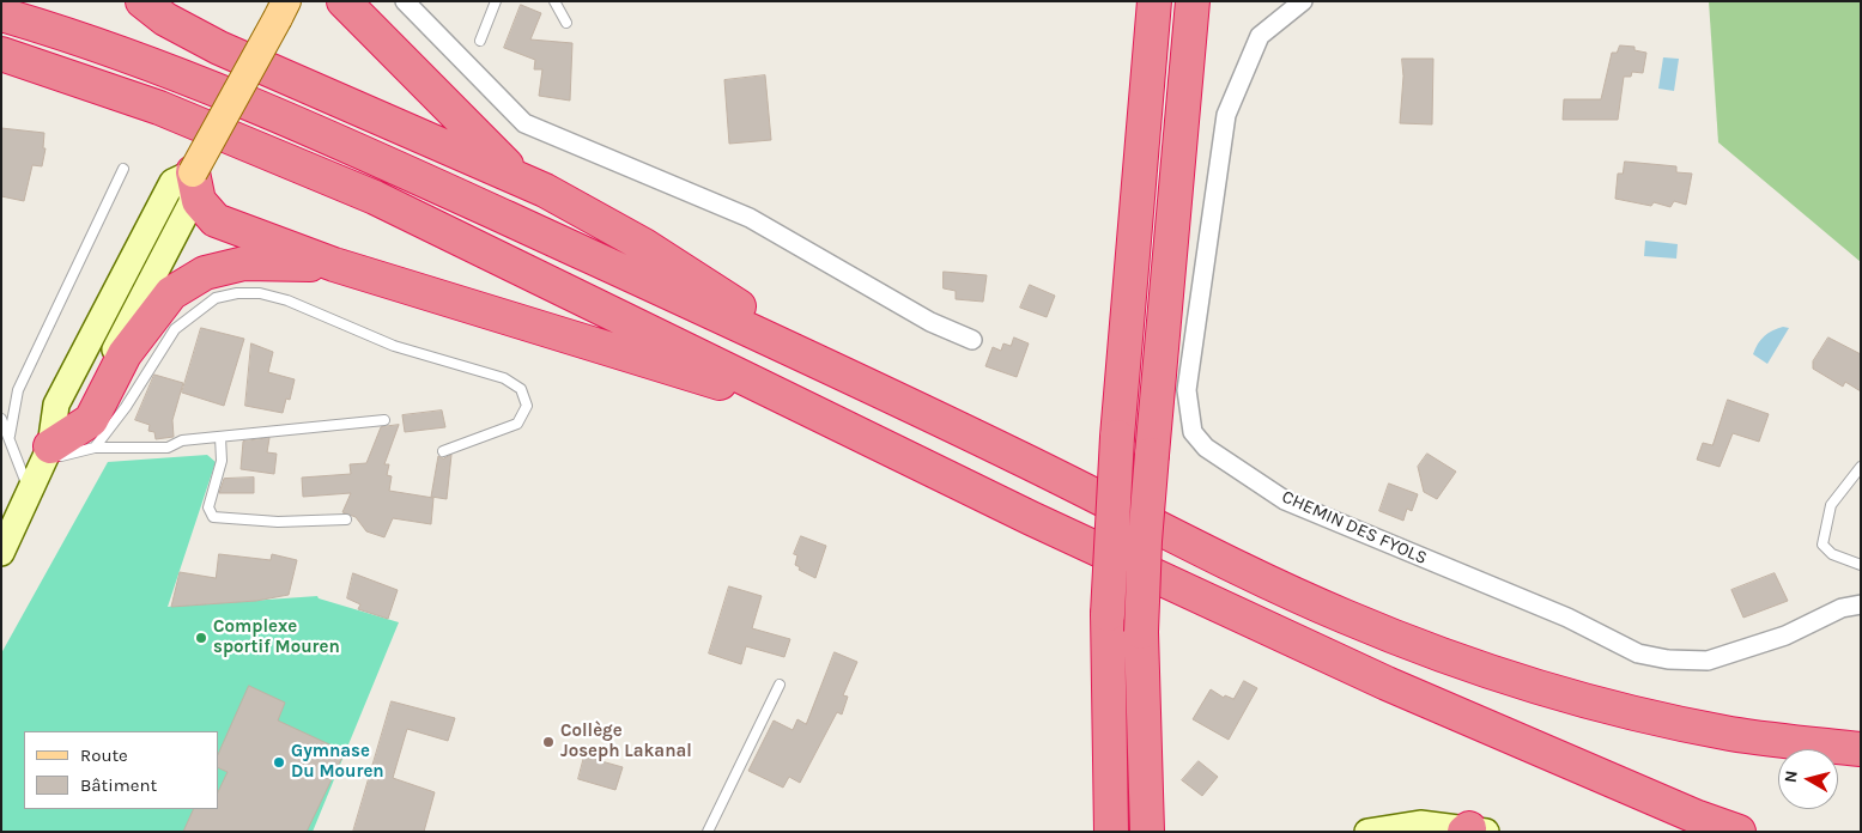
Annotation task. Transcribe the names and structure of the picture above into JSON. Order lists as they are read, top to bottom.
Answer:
{
  "streets": {
    "street": ["CHEMIN DES FYOLS"]
  },
  "places": ["Complexe sportif Mouren", "Collège Joseph Lakanal", "Gymnase Du Mouren"],
  "legend": ["Route", "Bâtiment"],
  "north": "left"
}
